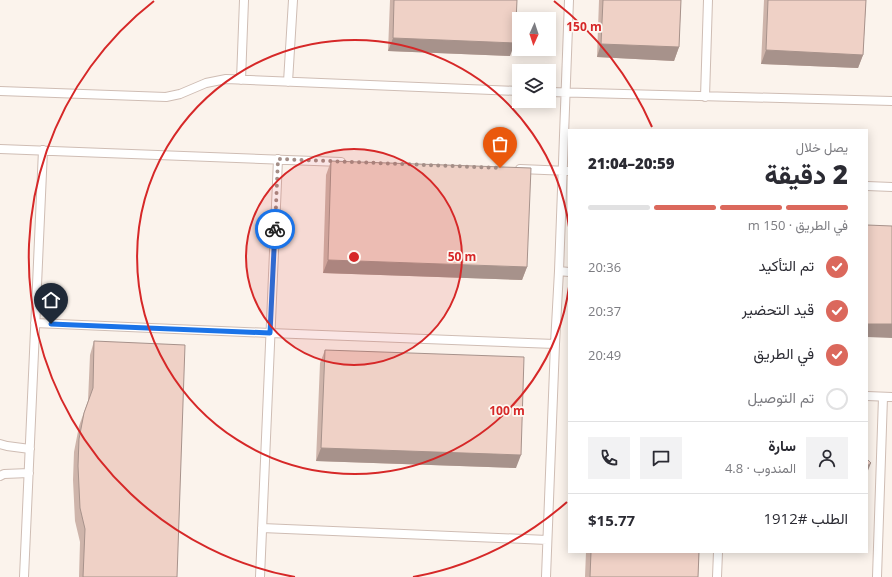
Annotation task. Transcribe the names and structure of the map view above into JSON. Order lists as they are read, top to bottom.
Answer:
{
  "north": "bottom",
  "page": {
    "heading": ["2 دقيقة", "يصل خلال", "20:59–21:04"],
    "panel": [
      "سارة",
      "المندوب · 4.8",
      "الطلب #1912",
      "$15.77"
    ],
    "bar": "في الطريق · 150 m",
    "list": [
      ["تم التأكيد", "20:36"],
      ["قيد التحضير", "20:37"],
      ["في الطريق", "20:49"],
      "تم التوصيل"
    ]
  },
  "rings": ["150 m", "50 m", "100 m"]
}
